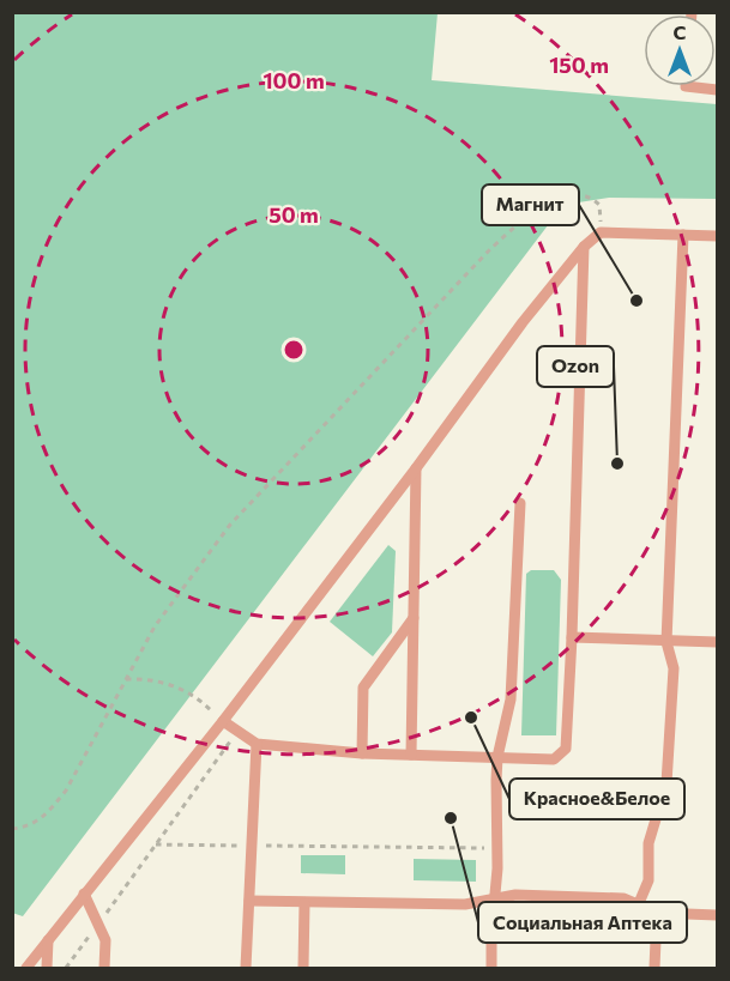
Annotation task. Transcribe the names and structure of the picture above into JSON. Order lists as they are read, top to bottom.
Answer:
{
  "places": [
    "Магнит",
    "Ozon",
    "Красное&Белое",
    "Социальная Аптека"
  ],
  "north": "top",
  "rings": ["150 m", "100 m", "50 m"]
}
